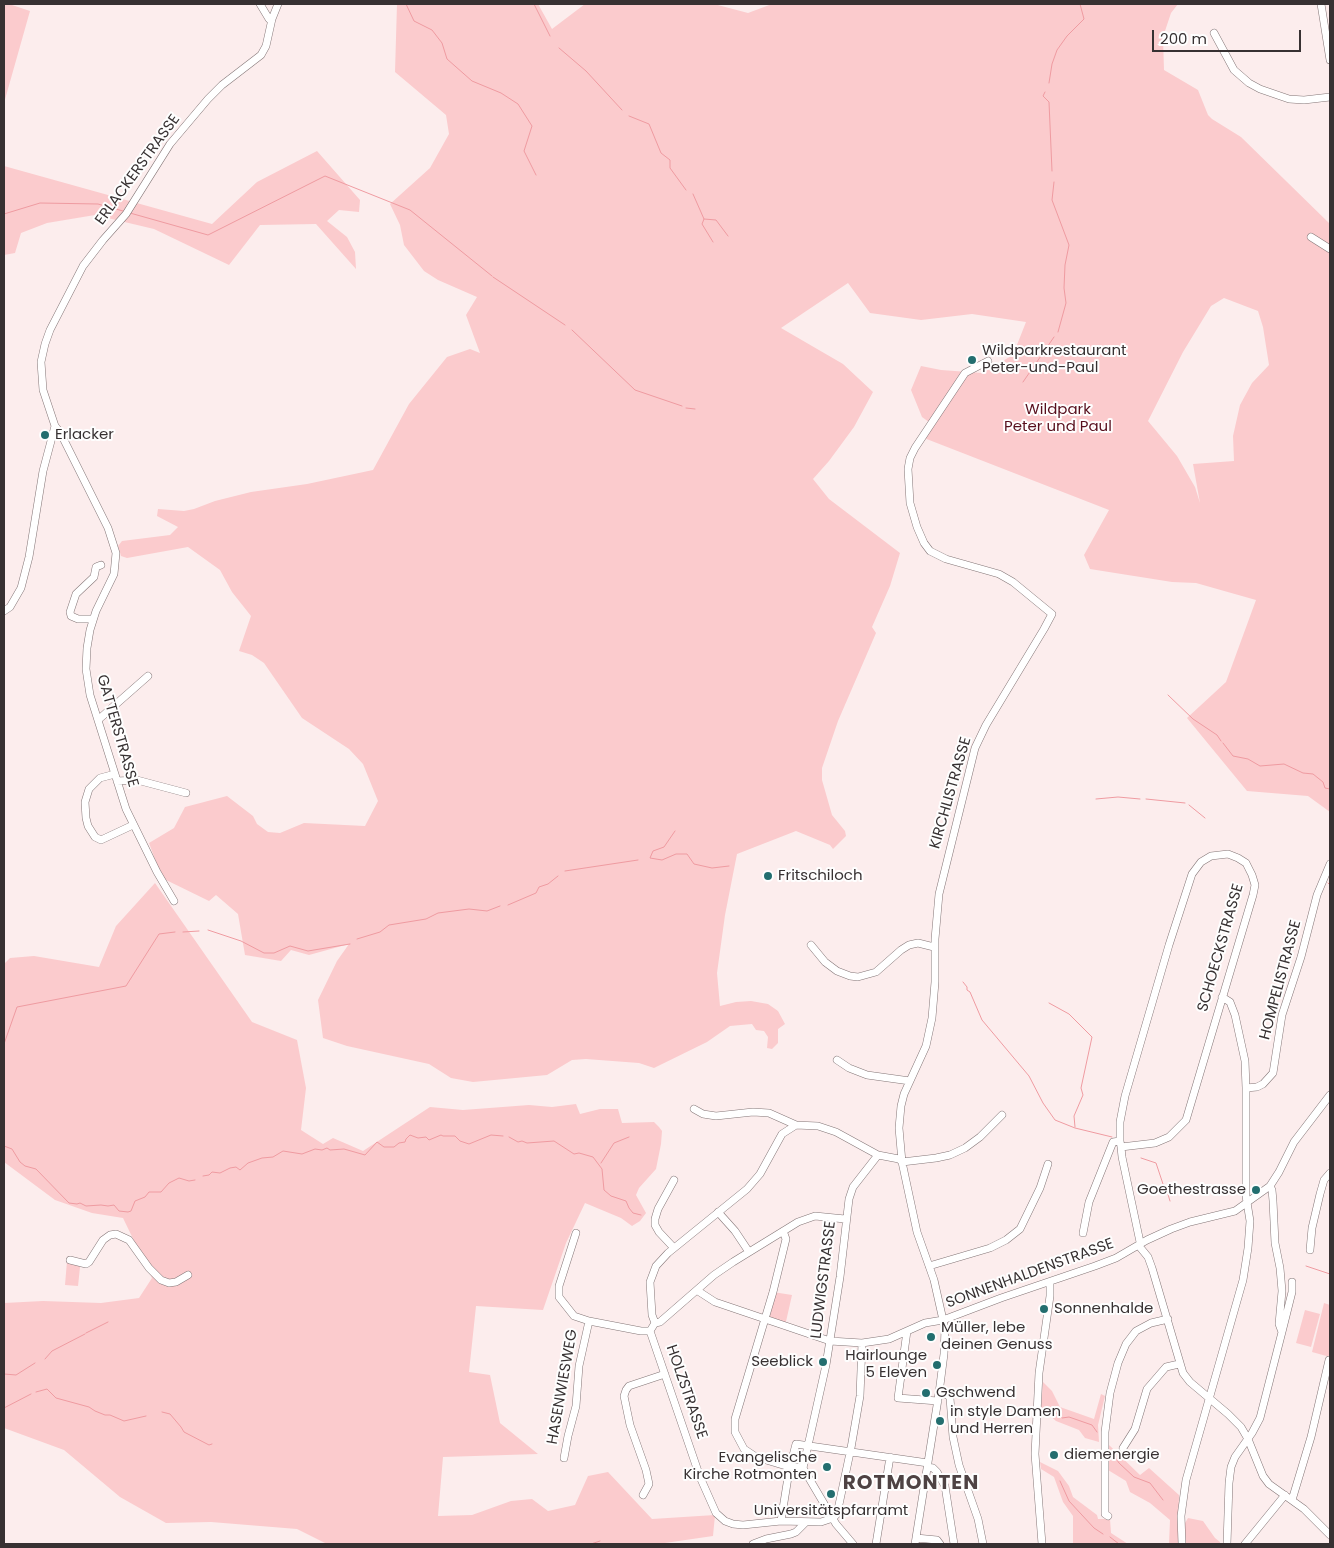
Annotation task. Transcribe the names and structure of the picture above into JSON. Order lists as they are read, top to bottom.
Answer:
{
  "streets": {
    "street": [
      "ERLACKERSTRASSE",
      "GATTERSTRASSE",
      "KIRCHLISTRASSE",
      "SCHOECKSTRASSE",
      "HOMPELISTRASSE",
      "SONNENHALDENSTRASSE",
      "LUDWIGSTRASSE",
      "HASENWIESWEG",
      "HOLZSTRASSE"
    ]
  },
  "crossings": [
    ["ERLACKERSTRASSE", "GATTERSTRASSE"],
    ["KIRCHLISTRASSE", "SONNENHALDENSTRASSE"],
    ["SONNENHALDENSTRASSE", "LUDWIGSTRASSE"],
    ["HASENWIESWEG", "HOLZSTRASSE"]
  ],
  "districts": ["ROTMONTEN"],
  "parks": ["Wildpark Peter und Paul"],
  "places": [
    "Wildparkrestaurant Peter-und-Paul",
    "Erlacker",
    "Fritschiloch",
    "Goethestrasse",
    "Sonnenhalde",
    "Müller, lebe deinen Genuss",
    "Seeblick",
    "Hairlounge 5 Eleven",
    "Gschwend",
    "in style Damen und Herren",
    "diemenergie",
    "Evangelische Kirche Rotmonten",
    "Universitätspfarramt"
  ],
  "scale_bar": "200 m"
}
